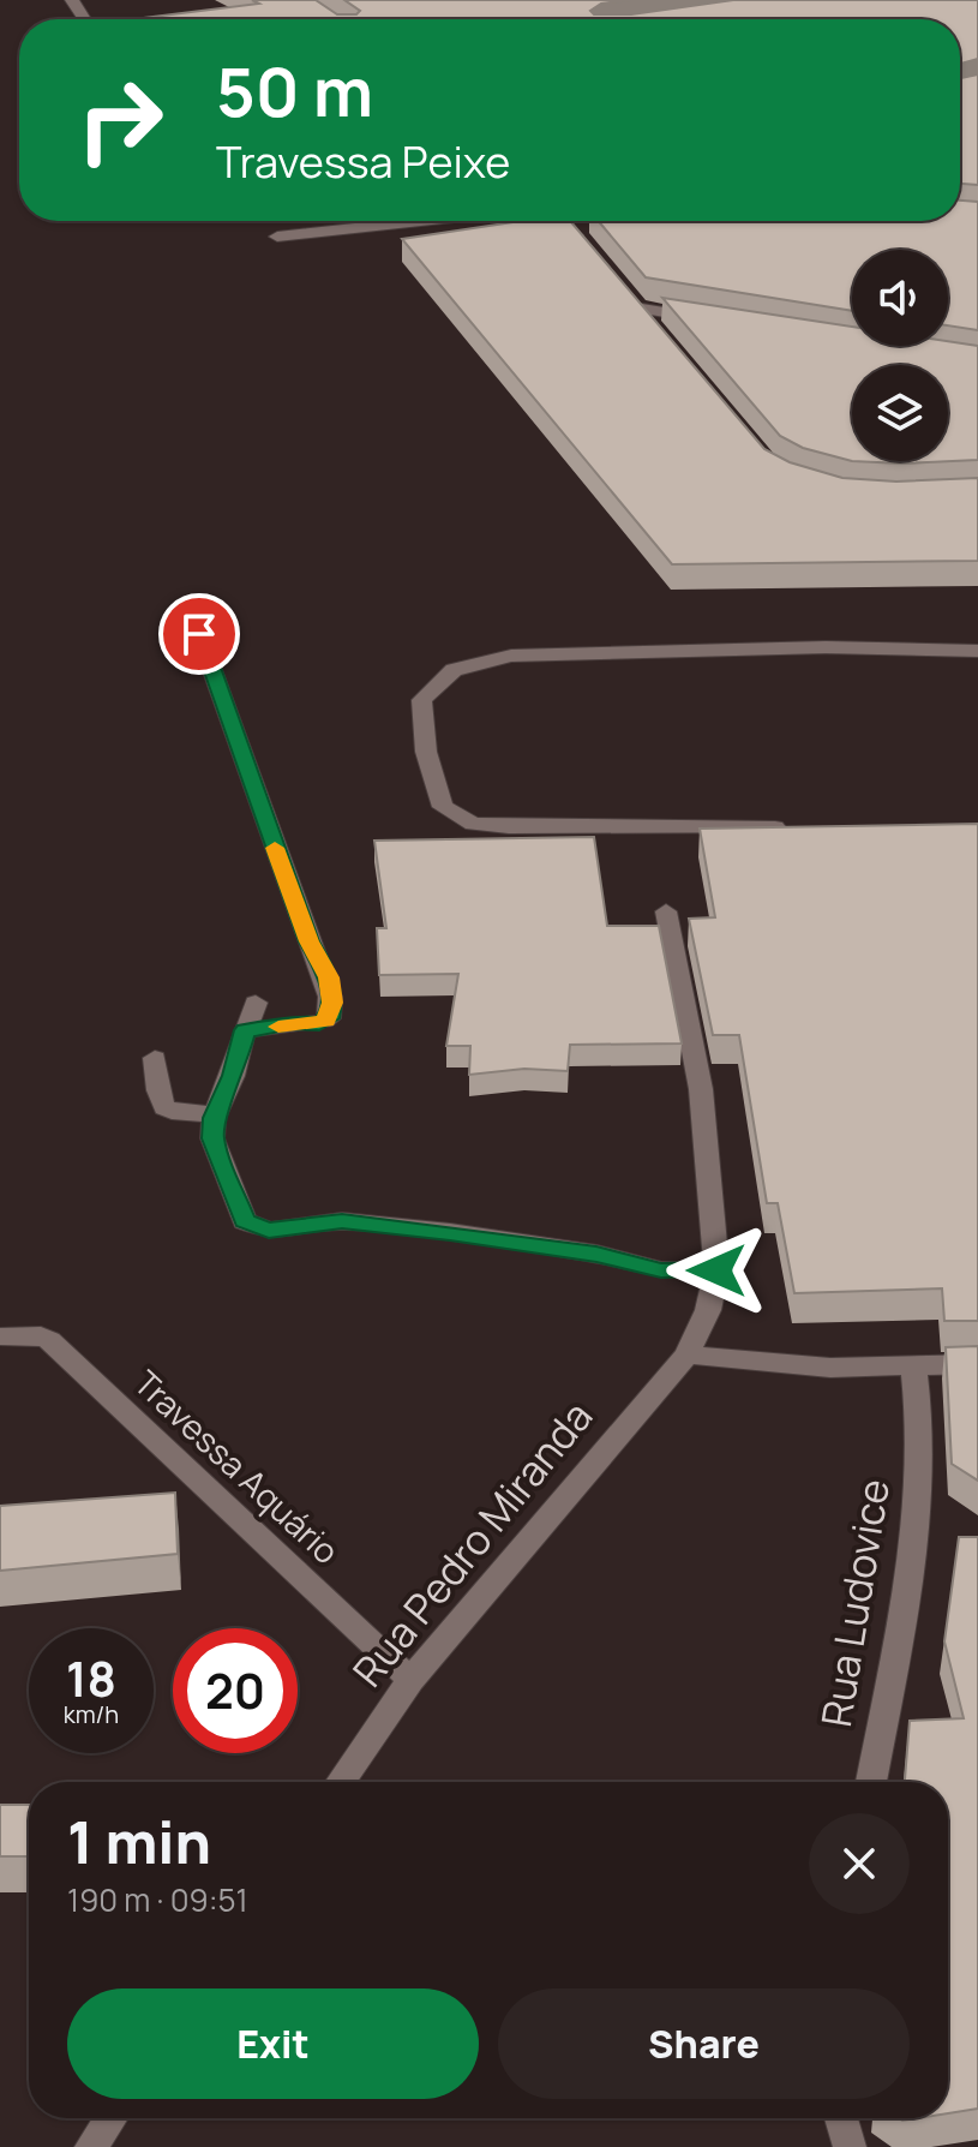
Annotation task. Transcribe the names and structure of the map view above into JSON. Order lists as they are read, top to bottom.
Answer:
{
  "streets": {
    "street": ["Travessa Aquário", "Rua Pedro Miranda", "Rua Ludovice"]
  },
  "crossings": [
    ["Travessa Aquário", "Rua Pedro Miranda"]
  ],
  "page": {
    "turn": ["50 m", "Travessa Peixe"],
    "speed": "18 km/h",
    "limit": "20",
    "heading": ["1 min", "190 m · 09:51"],
    "buttons": ["Exit", "Share"]
  }
}
